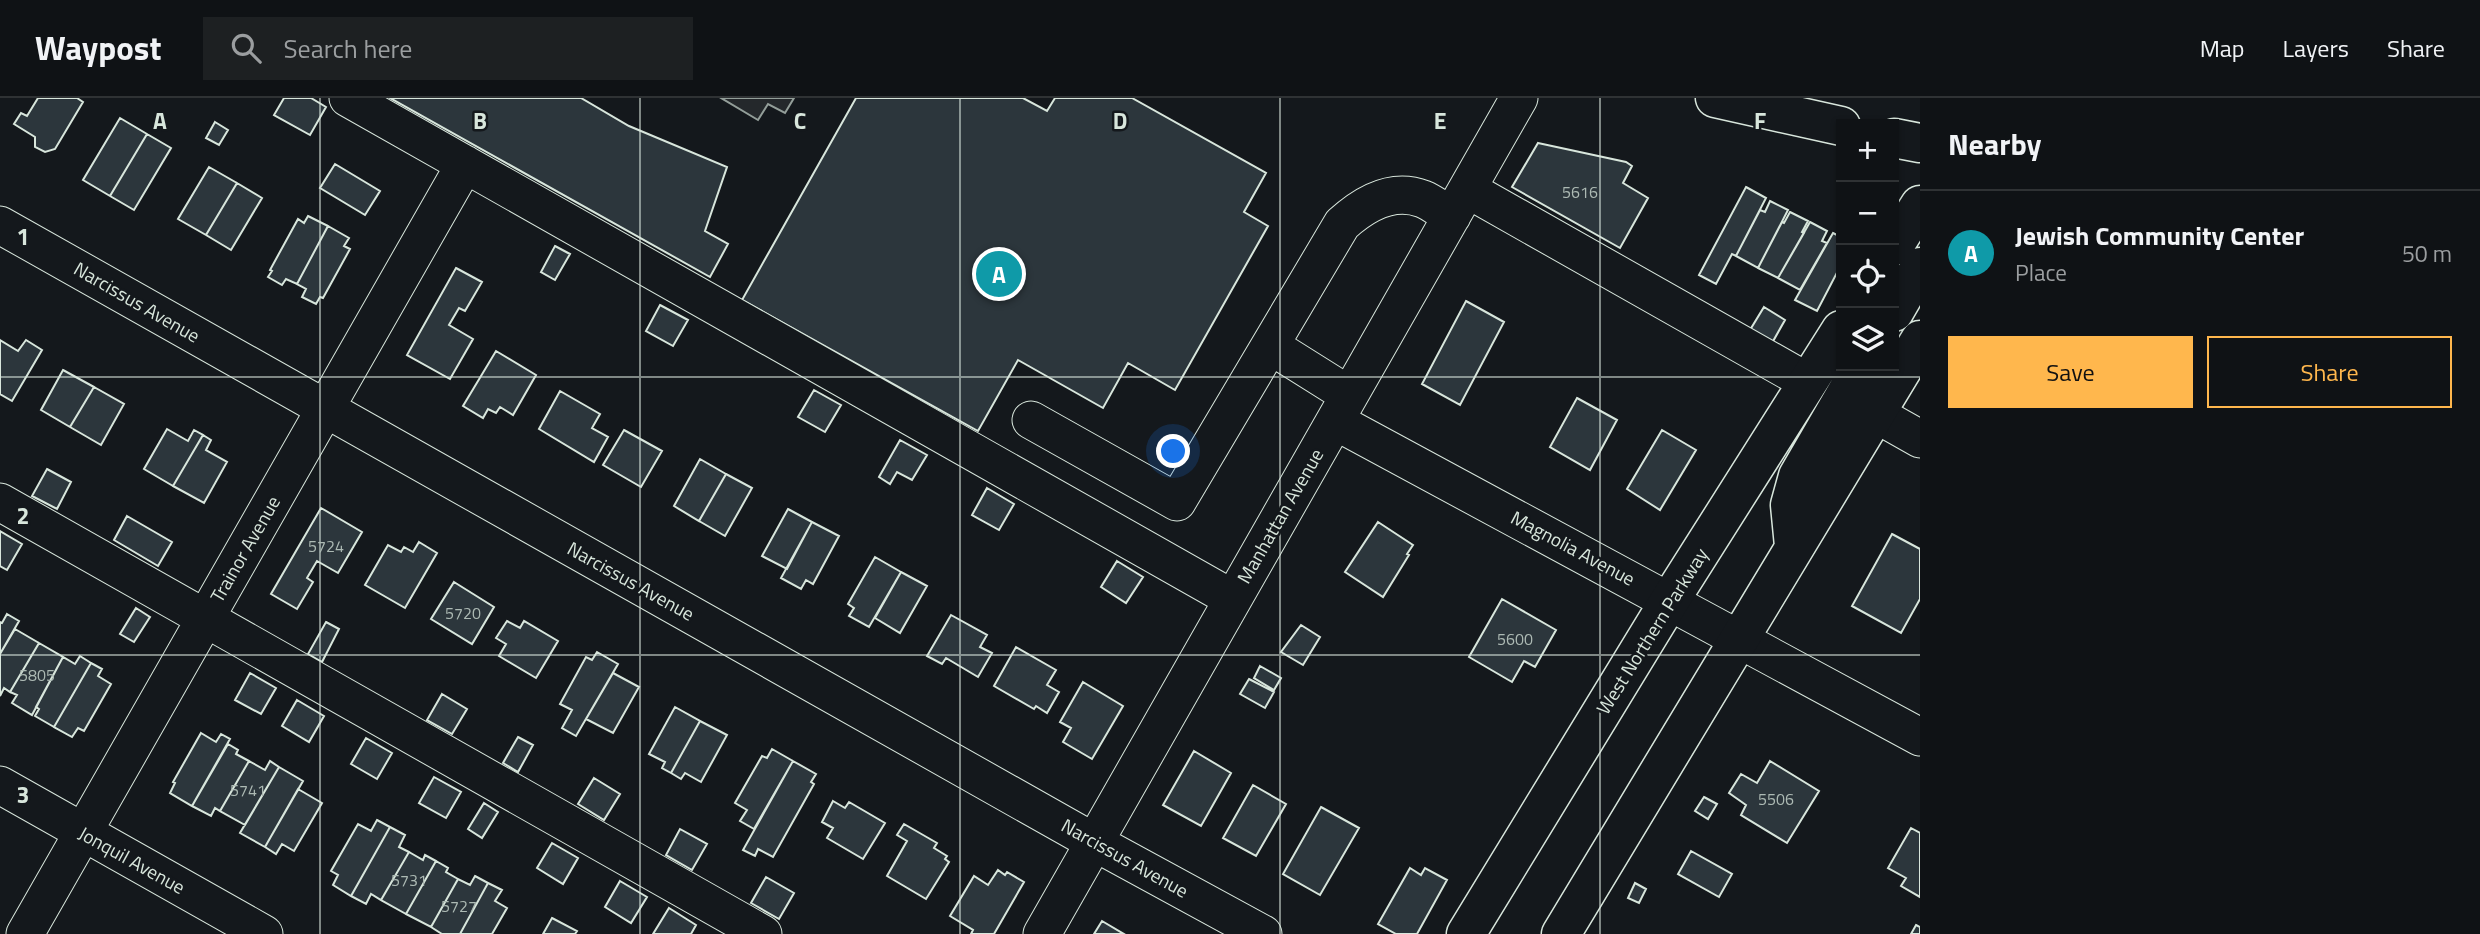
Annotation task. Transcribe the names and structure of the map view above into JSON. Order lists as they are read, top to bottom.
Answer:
{
  "streets": {
    "main road": ["West Northern Parkway"],
    "street": [
      "Narcissus Avenue",
      "Manhattan Avenue",
      "Magnolia Avenue",
      "Trainor Avenue",
      "Jonquil Avenue"
    ]
  },
  "crossings": [
    ["Narcissus Avenue", "Manhattan Avenue"],
    ["Narcissus Avenue", "Trainor Avenue"],
    ["Manhattan Avenue", "Magnolia Avenue"],
    ["Magnolia Avenue", "West Northern Parkway"],
    ["Trainor Avenue", "Jonquil Avenue"]
  ],
  "house_numbers": [
    "5616",
    "5724",
    "5720",
    "5600",
    "5805",
    "5741",
    "5506",
    "5731",
    "5727"
  ],
  "page": {
    "header": "Waypost",
    "search": "Search here",
    "nav": ["Map", "Layers", "Share"],
    "heading": "Nearby",
    "map_buttons": ["+", "−"],
    "list": [
      {
        "mark": "A",
        "name": "Jewish Community Center",
        "note": "Place",
        "value": "50 m"
      }
    ],
    "pins": "A",
    "buttons": ["Save", "Share"]
  },
  "grid": {
    "columns": [
      "A",
      "B",
      "C",
      "D",
      "E",
      "F"
    ],
    "rows": ["1", "2", "3"]
  }
}
